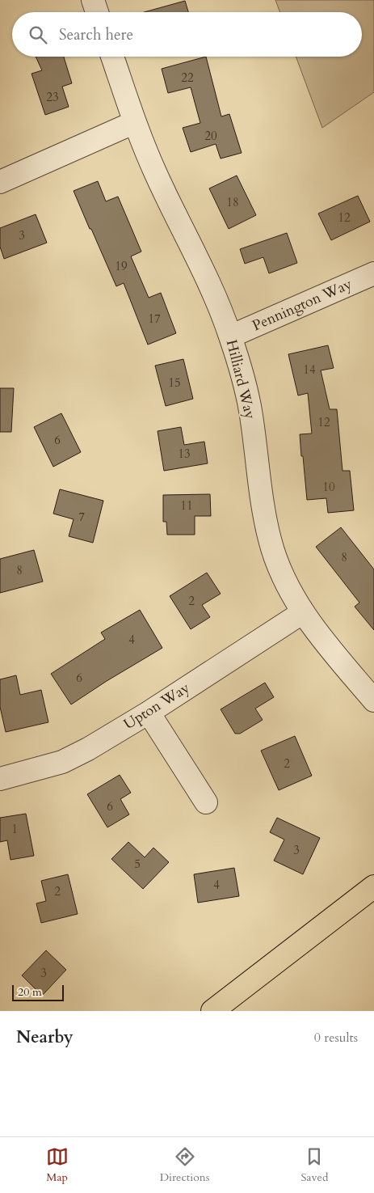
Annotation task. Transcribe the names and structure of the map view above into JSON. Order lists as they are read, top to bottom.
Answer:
{
  "streets": {
    "street": ["Pennington Way", "Hilliard Way", "Upton Way"]
  },
  "crossings": [
    ["Pennington Way", "Hilliard Way"],
    ["Hilliard Way", "Upton Way"]
  ],
  "house_numbers": [
    "22",
    "23",
    "20",
    "18",
    "12",
    "3",
    "19",
    "17",
    "14",
    "15",
    "12",
    "6",
    "13",
    "10",
    "11",
    "7",
    "8",
    "8",
    "2",
    "4",
    "6",
    "2",
    "6",
    "1",
    "3",
    "5",
    "4",
    "2",
    "3"
  ],
  "scale_bar": "20 m",
  "page": {
    "search": "Search here",
    "scale": "20 m",
    "heading": ["Nearby", "0 results"],
    "nav": ["Map", "Directions", "Saved"]
  }
}
